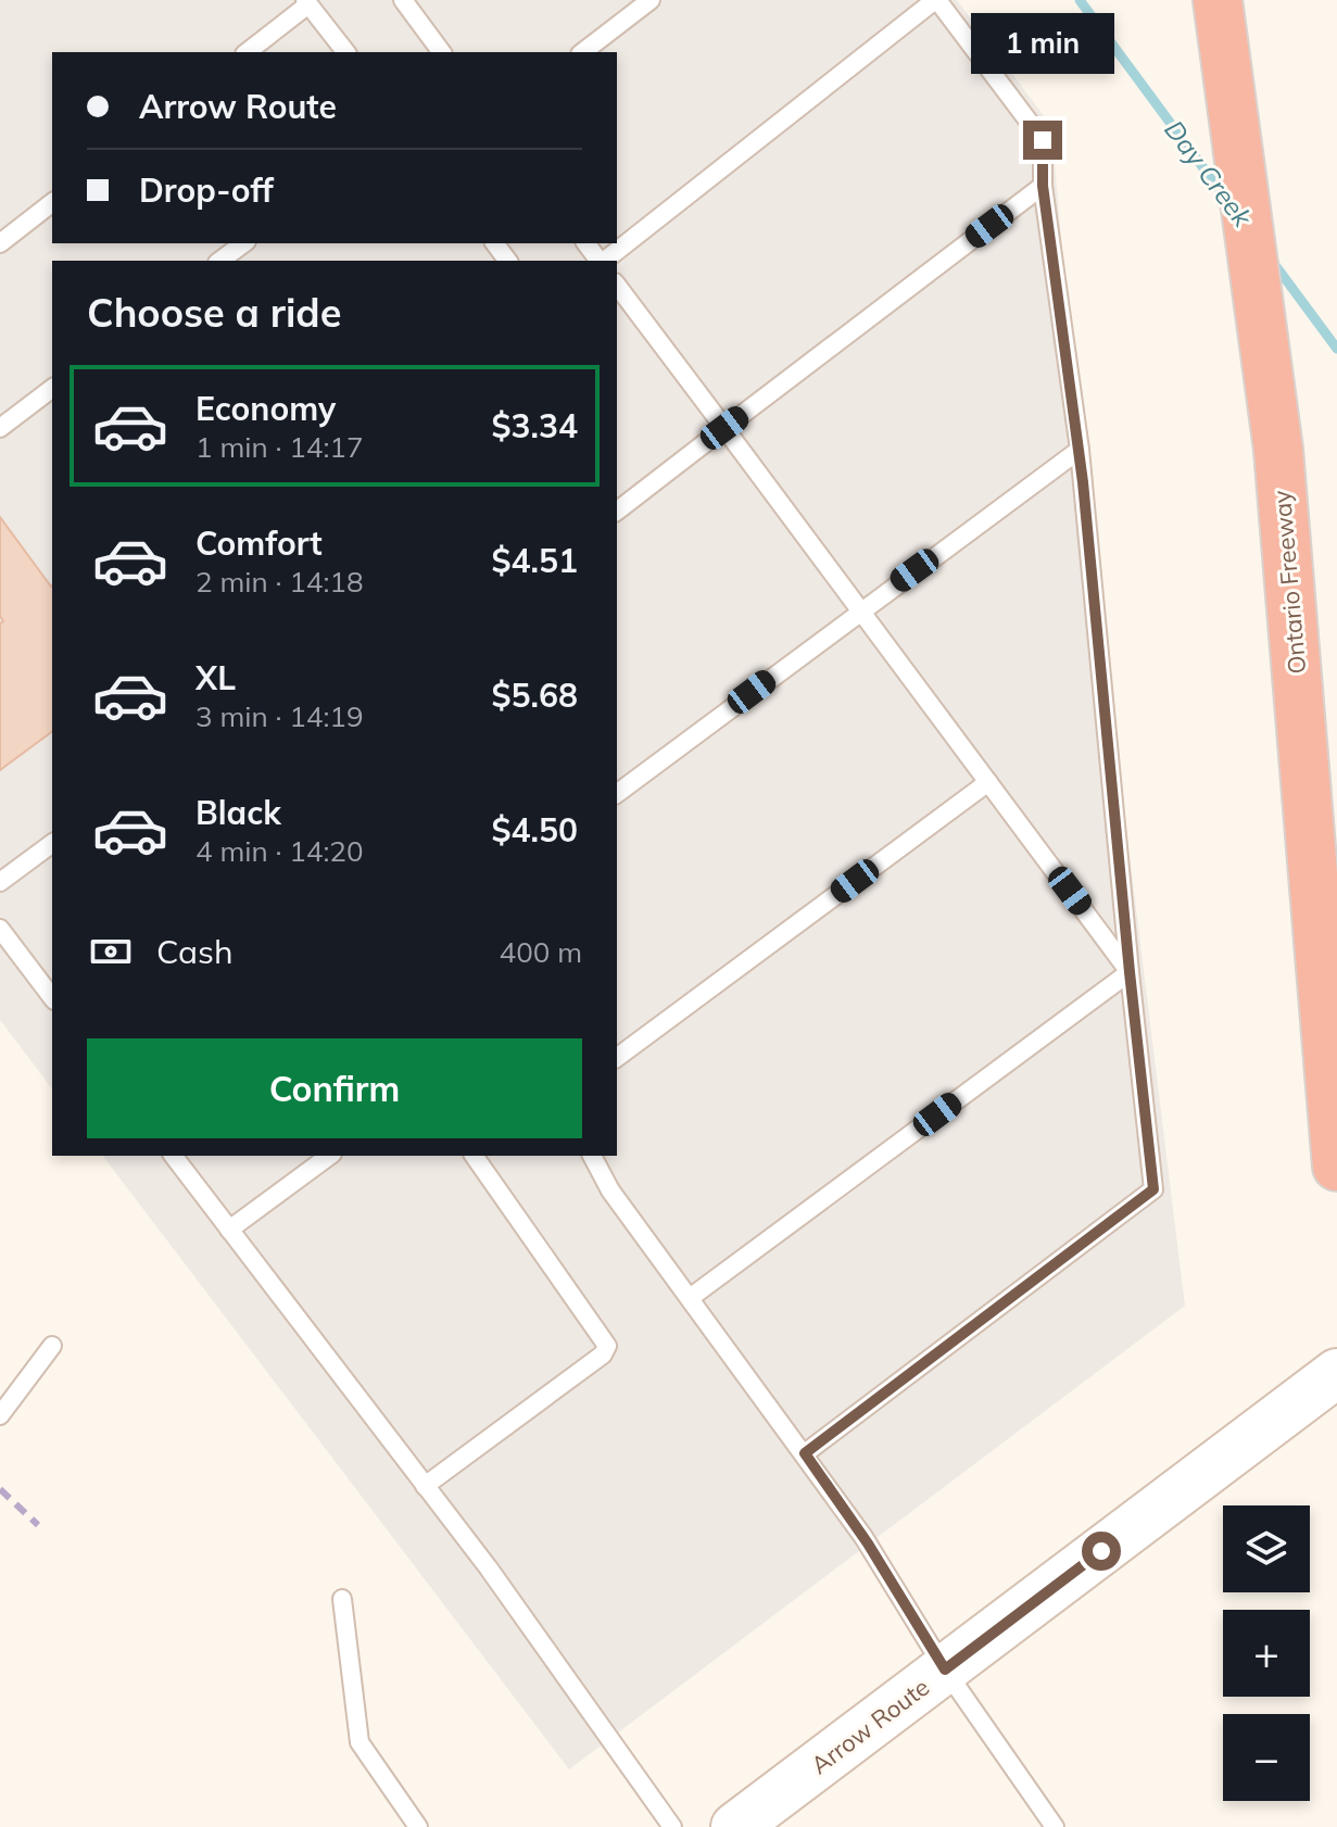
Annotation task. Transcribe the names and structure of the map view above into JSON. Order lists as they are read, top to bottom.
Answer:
{
  "streets": {
    "highway": ["Ontario Freeway"],
    "main road": ["Arrow Route"]
  },
  "water": ["Day Creek"],
  "page": {
    "bubble": "1 min",
    "banner": ["Arrow Route", "Drop-off"],
    "heading": "Choose a ride",
    "list": [
      {
        "name": "Economy",
        "note": "1 min · 14:17",
        "value": "$3.34"
      },
      {
        "name": "Comfort",
        "note": "2 min · 14:18",
        "value": "$4.51"
      },
      {
        "name": "XL",
        "note": "3 min · 14:19",
        "value": "$5.68"
      },
      {
        "name": "Black",
        "note": "4 min · 14:20",
        "value": "$4.50"
      }
    ],
    "pay": ["Cash", "400 m"],
    "buttons": "Confirm",
    "map_buttons": ["+", "−"]
  }
}
